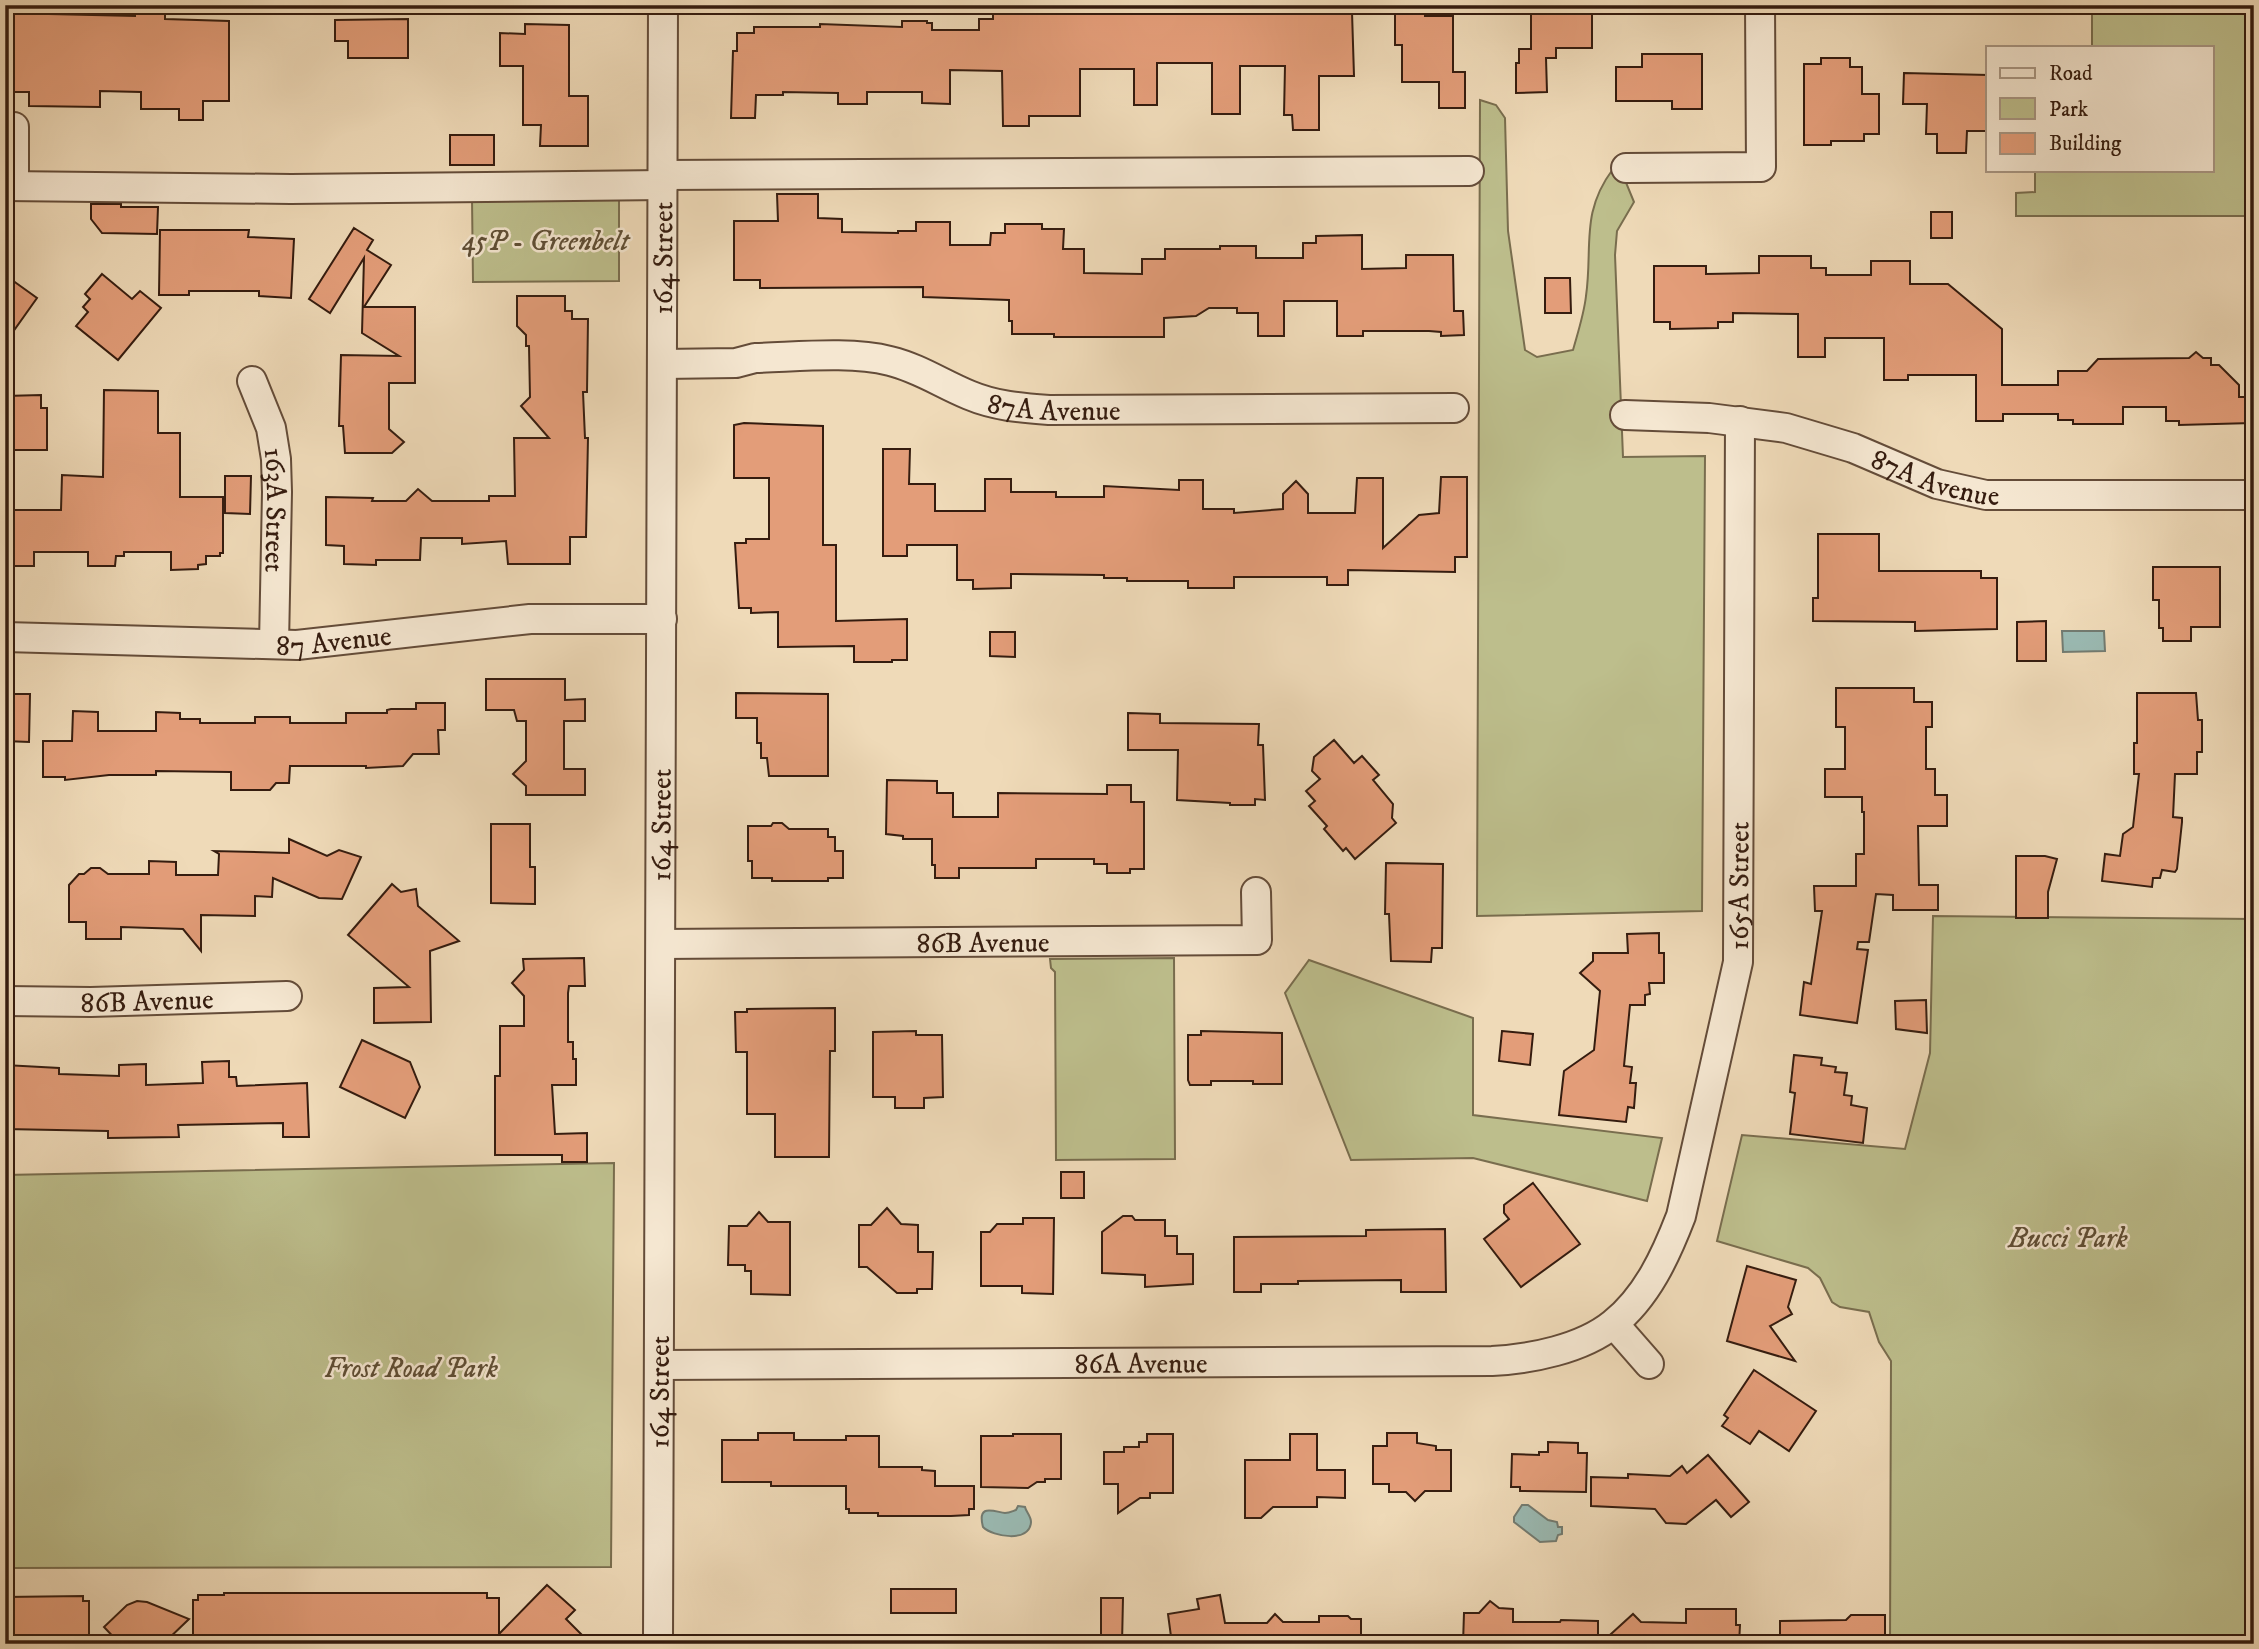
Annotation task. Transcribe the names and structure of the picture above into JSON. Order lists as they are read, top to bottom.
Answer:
{
  "streets": {
    "street": [
      "164 Street",
      "87A Avenue",
      "163A Street",
      "87 Avenue",
      "165A Street",
      "86B Avenue",
      "86A Avenue"
    ]
  },
  "crossings": [
    ["164 Street", "87A Avenue"],
    ["164 Street", "87 Avenue"],
    ["164 Street", "86B Avenue"],
    ["164 Street", "86A Avenue"],
    ["87A Avenue", "165A Street"],
    ["163A Street", "87 Avenue"],
    ["165A Street", "86A Avenue"]
  ],
  "parks": ["45P - Greenbelt", "Bucci Park", "Frost Road Park"],
  "legend": ["Road", "Park", "Building"]
}
